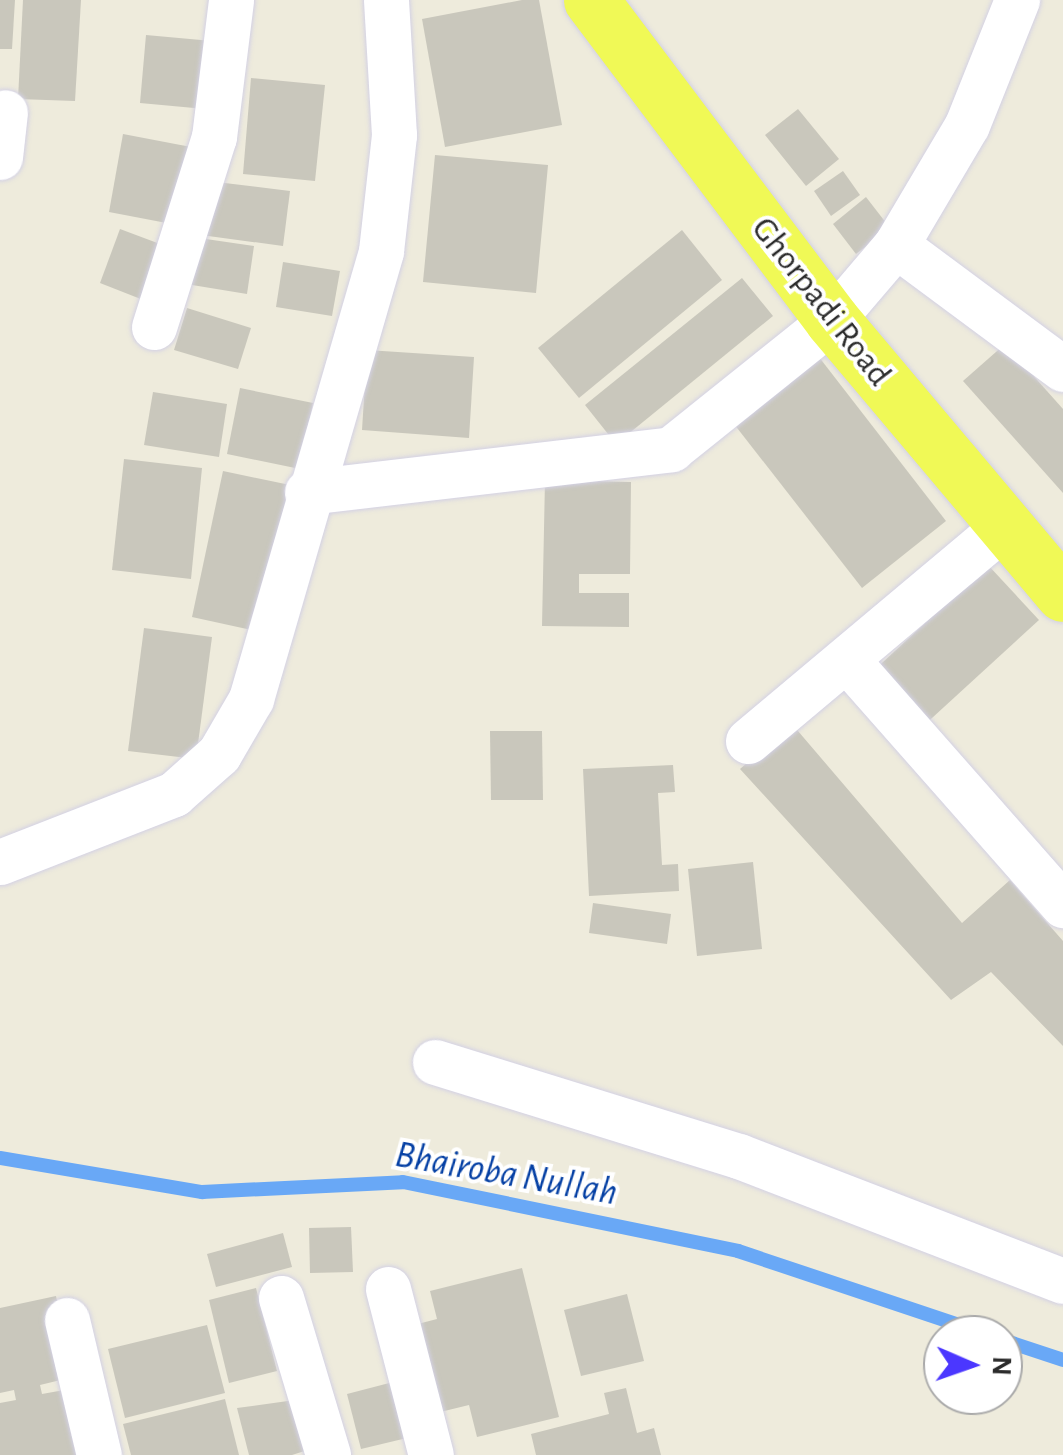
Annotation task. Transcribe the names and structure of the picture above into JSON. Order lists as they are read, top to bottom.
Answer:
{
  "streets": {
    "main road": ["Ghorpadi Road"]
  },
  "water": ["Bhairoba Nullah"],
  "north": "right"
}
